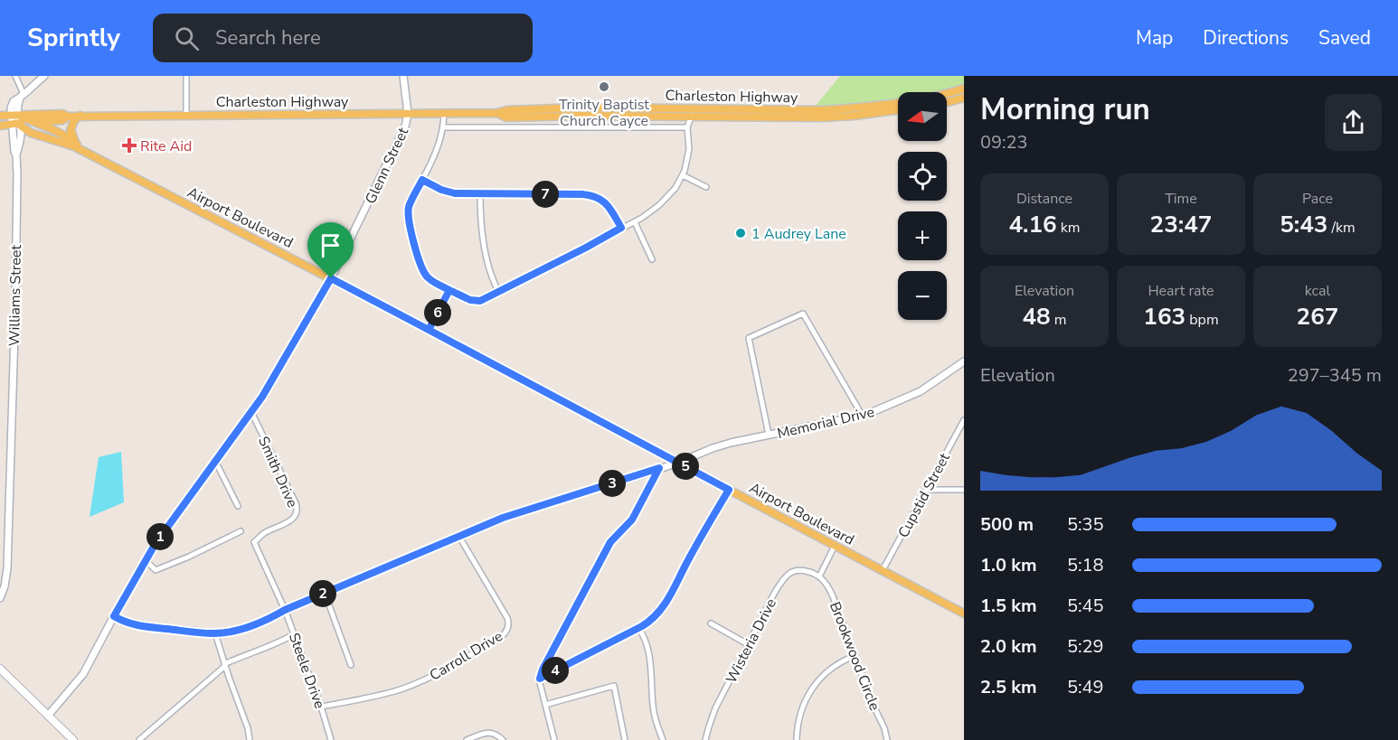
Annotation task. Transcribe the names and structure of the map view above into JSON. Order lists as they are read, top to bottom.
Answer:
{
  "streets": {
    "main road": ["Charleston Highway", "Airport Boulevard"],
    "street": [
      "Glenn Street",
      "Williams Street",
      "Memorial Drive",
      "Smith Drive",
      "Cupstid Street",
      "Wisteria Drive",
      "Carroll Drive",
      "Brookwood Circle",
      "Steele Drive"
    ]
  },
  "crossings": [
    ["Charleston Highway", "Glenn Street"],
    ["Charleston Highway", "Airport Boulevard"],
    ["Charleston Highway", "Williams Street"],
    ["Glenn Street", "Airport Boulevard"],
    ["Glenn Street", "Memorial Drive"],
    ["Glenn Street", "Smith Drive"],
    ["Airport Boulevard", "Williams Street"],
    ["Airport Boulevard", "Memorial Drive"],
    ["Airport Boulevard", "Cupstid Street"],
    ["Memorial Drive", "Carroll Drive"],
    ["Memorial Drive", "Steele Drive"],
    ["Smith Drive", "Steele Drive"],
    ["Wisteria Drive", "Brookwood Circle"],
    ["Carroll Drive", "Steele Drive"]
  ],
  "places": {
    "other": ["Trinity Baptist Church Cayce", "1 Audrey Lane"],
    "health": ["Rite Aid"]
  },
  "north": "left",
  "page": {
    "header": "Sprintly",
    "search": "Search here",
    "nav": ["Map", "Directions", "Saved"],
    "heading": ["Morning run", "09:23"],
    "map_buttons": ["+", "−"],
    "stats": [
      ["Distance", "4.16 km"],
      ["Time", "23:47"],
      ["Pace", "5:43 /km"],
      ["Elevation", "48 m"],
      ["Heart rate", "163 bpm"],
      ["kcal", "267"]
    ],
    "pins": [
      "7",
      "6",
      "5",
      "3",
      "1",
      "2",
      "4"
    ],
    "chart": ["Elevation", "297–345 m"],
    "list": [
      {
        "name": "500 m",
        "note": "5:35"
      },
      {
        "name": "1.0 km",
        "note": "5:18"
      },
      {
        "name": "1.5 km",
        "note": "5:45"
      },
      {
        "name": "2.0 km",
        "note": "5:29"
      },
      {
        "name": "2.5 km",
        "note": "5:49"
      }
    ]
  }
}
